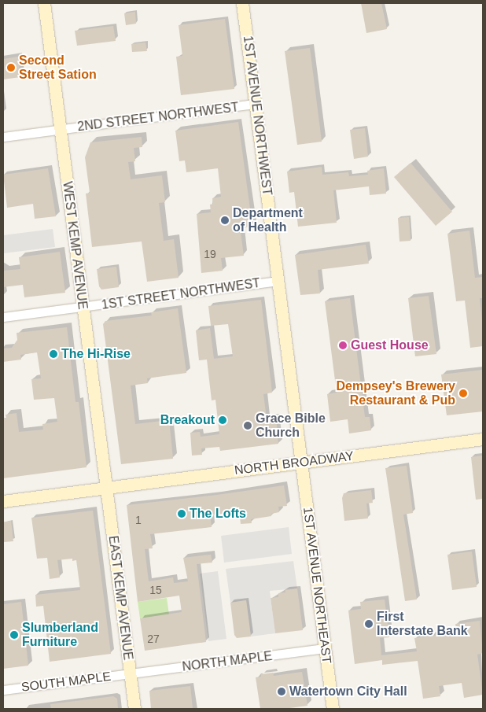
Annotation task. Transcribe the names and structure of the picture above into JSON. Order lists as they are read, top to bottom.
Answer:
{
  "streets": {
    "street": [
      "1ST AVENUE NORTHWEST",
      "2ND STREET NORTHWEST",
      "WEST KEMP AVENUE",
      "1ST STREET NORTHWEST",
      "NORTH BROADWAY",
      "1ST AVENUE NORTHEAST",
      "EAST KEMP AVENUE",
      "NORTH MAPLE",
      "SOUTH MAPLE"
    ]
  },
  "crossings": [
    ["1ST AVENUE NORTHWEST", "2ND STREET NORTHWEST"],
    ["1ST AVENUE NORTHWEST", "1ST STREET NORTHWEST"],
    ["1ST AVENUE NORTHWEST", "NORTH BROADWAY"],
    ["1ST AVENUE NORTHWEST", "1ST AVENUE NORTHEAST"],
    ["2ND STREET NORTHWEST", "WEST KEMP AVENUE"],
    ["WEST KEMP AVENUE", "1ST STREET NORTHWEST"],
    ["WEST KEMP AVENUE", "NORTH BROADWAY"],
    ["WEST KEMP AVENUE", "EAST KEMP AVENUE"],
    ["NORTH BROADWAY", "1ST AVENUE NORTHEAST"],
    ["NORTH BROADWAY", "EAST KEMP AVENUE"],
    ["1ST AVENUE NORTHEAST", "NORTH MAPLE"],
    ["EAST KEMP AVENUE", "NORTH MAPLE"],
    ["EAST KEMP AVENUE", "SOUTH MAPLE"],
    ["NORTH MAPLE", "SOUTH MAPLE"]
  ],
  "places": [
    "Second Street Sation",
    "Department of Health",
    "Guest House",
    "The Hi-Rise",
    "Dempsey's Brewery Restaurant & Pub",
    "Breakout",
    "Grace Bible Church",
    "The Lofts",
    "First Interstate Bank",
    "Slumberland Furniture",
    "Watertown City Hall"
  ],
  "house_numbers": [
    "19",
    "1",
    "15",
    "27"
  ]
}
